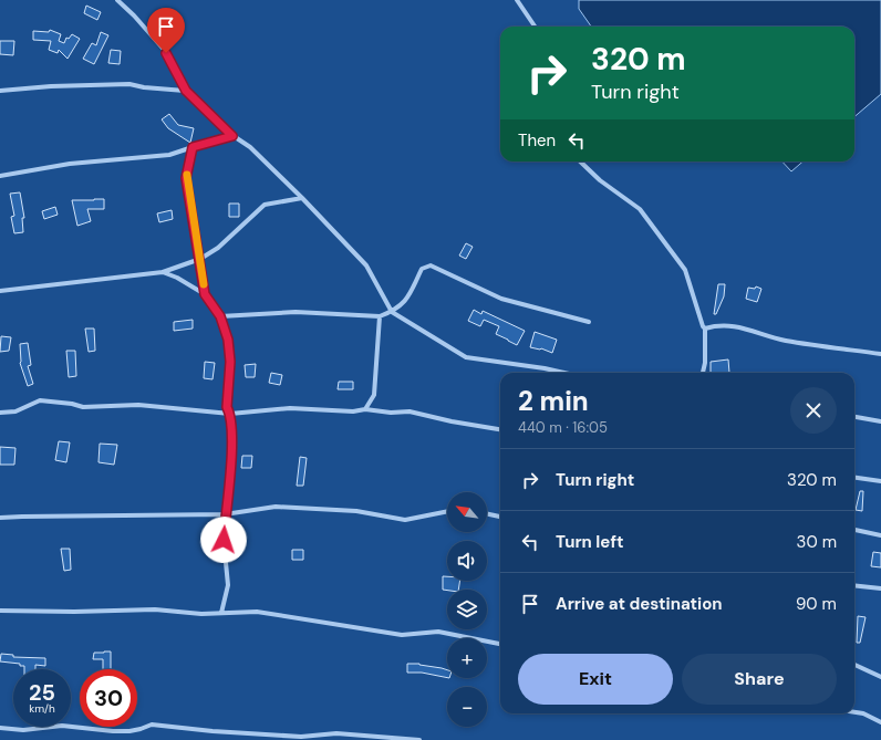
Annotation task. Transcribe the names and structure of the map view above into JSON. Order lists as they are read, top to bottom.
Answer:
{
  "north": "top left",
  "page": {
    "turn": ["320 m", "Turn right"],
    "then": "Then",
    "heading": ["2 min", "440 m · 16:05"],
    "list": [
      {
        "name": "Turn right",
        "value": "320 m"
      },
      {
        "name": "Turn left",
        "value": "30 m"
      },
      {
        "name": "Arrive at destination",
        "value": "90 m"
      }
    ],
    "map_buttons": ["+", "−"],
    "buttons": ["Exit", "Share"],
    "speed": "25 km/h",
    "limit": "30"
  }
}
